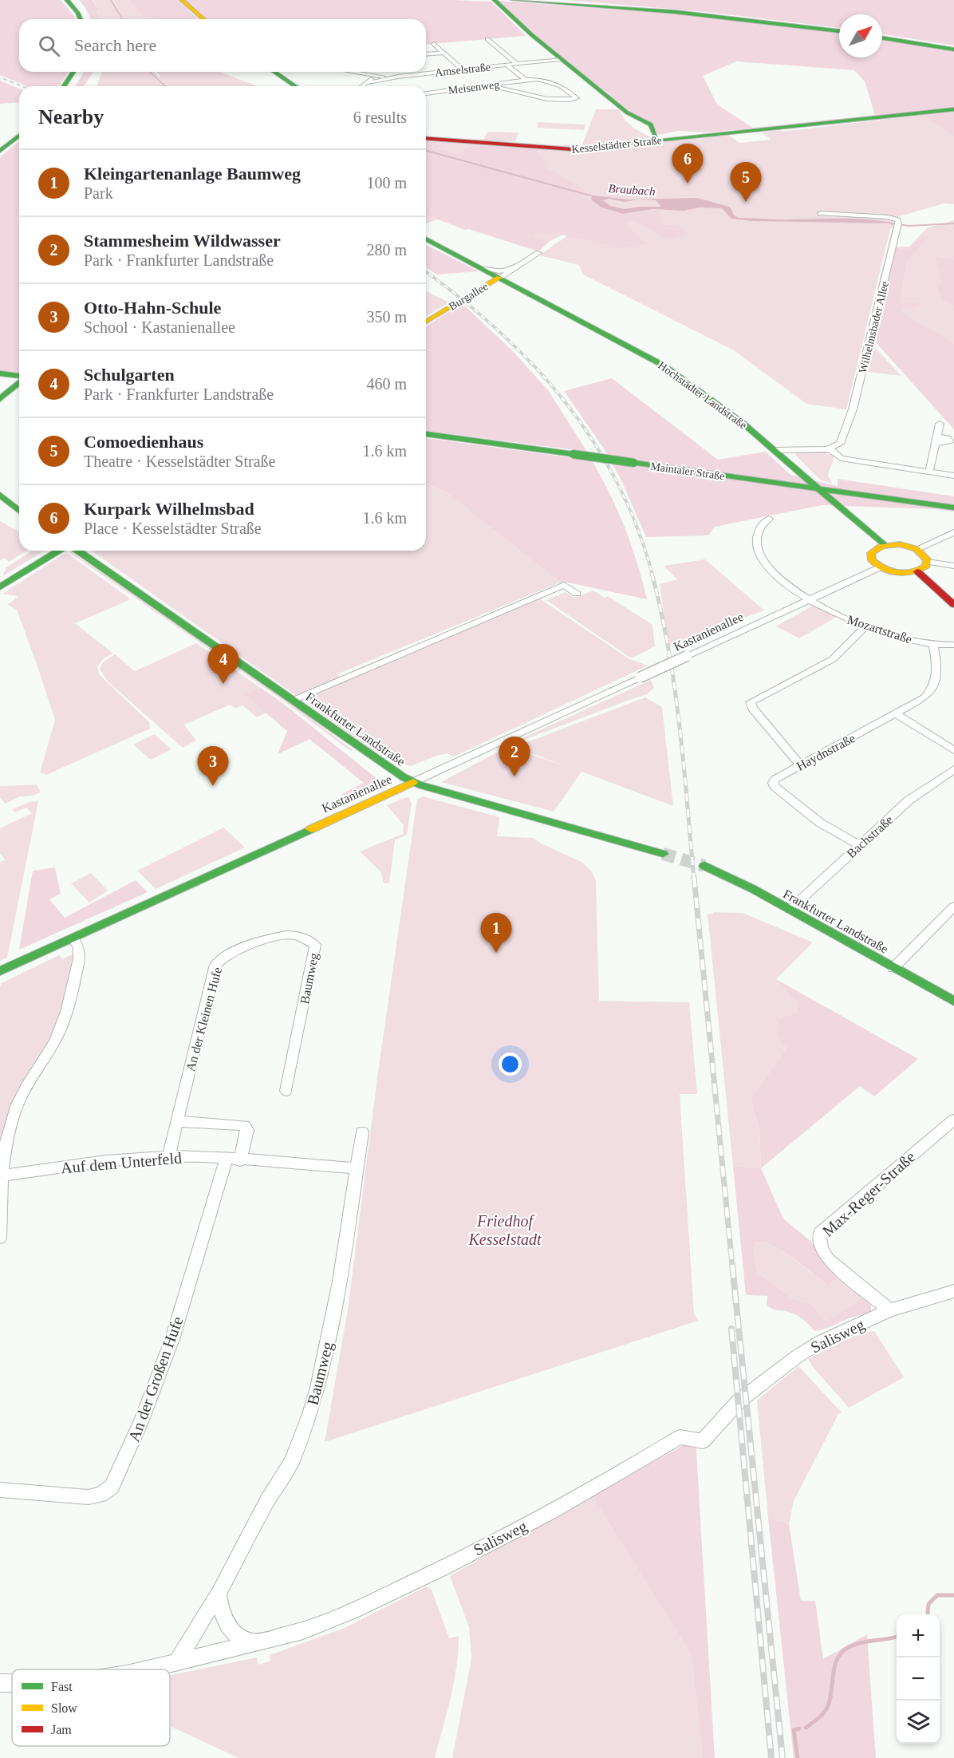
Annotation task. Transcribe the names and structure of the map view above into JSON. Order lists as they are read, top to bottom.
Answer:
{
  "streets": {
    "main road": [
      "Kesselstädter Straße",
      "Burgallee",
      "Hochstädter Landstraße",
      "Maintaler Straße",
      "Kastanienallee",
      "Frankfurter Landstraße"
    ],
    "street": [
      "Amselstraße",
      "Meisenweg",
      "Wilhelmsbader Allee",
      "Mozartstraße",
      "Haydnstraße",
      "Bachstraße",
      "Baumweg",
      "An der Kleinen Hufe",
      "Auf dem Unterfeld",
      "Max-Reger-Straße",
      "Salisweg",
      "An der Großen Hufe"
    ]
  },
  "crossings": [
    ["Burgallee", "Hochstädter Landstraße"],
    ["Hochstädter Landstraße", "Maintaler Straße"],
    ["Mozartstraße", "Kastanienallee"],
    ["Mozartstraße", "Haydnstraße"],
    ["Kastanienallee", "Frankfurter Landstraße"],
    ["Frankfurter Landstraße", "Bachstraße"],
    ["Haydnstraße", "Bachstraße"],
    ["Baumweg", "An der Kleinen Hufe"],
    ["Baumweg", "Auf dem Unterfeld"],
    ["Baumweg", "Salisweg"],
    ["An der Kleinen Hufe", "Auf dem Unterfeld"],
    ["Auf dem Unterfeld", "An der Großen Hufe"],
    ["Max-Reger-Straße", "Salisweg"]
  ],
  "water": ["Braubach"],
  "parks": ["Friedhof Kesselstadt"],
  "legend": ["Fast", "Slow", "Jam"],
  "north": "top right",
  "page": {
    "search": "Search here",
    "heading": ["Nearby", "6 results"],
    "pins": [
      "6",
      "5",
      "4",
      "2",
      "3",
      "1"
    ],
    "list": [
      {
        "mark": "1",
        "name": "Kleingartenanlage Baumweg",
        "note": "Park",
        "value": "100 m"
      },
      {
        "mark": "2",
        "name": "Stammesheim Wildwasser",
        "note": "Park · Frankfurter Landstraße",
        "value": "280 m"
      },
      {
        "mark": "3",
        "name": "Otto-Hahn-Schule",
        "note": "School · Kastanienallee",
        "value": "350 m"
      },
      {
        "mark": "4",
        "name": "Schulgarten",
        "note": "Park · Frankfurter Landstraße",
        "value": "460 m"
      },
      {
        "mark": "5",
        "name": "Comoedienhaus",
        "note": "Theatre · Kesselstädter Straße",
        "value": "1.6 km"
      },
      {
        "mark": "6",
        "name": "Kurpark Wilhelmsbad",
        "note": "Place · Kesselstädter Straße",
        "value": "1.6 km"
      }
    ],
    "map_buttons": ["+", "−"]
  }
}
